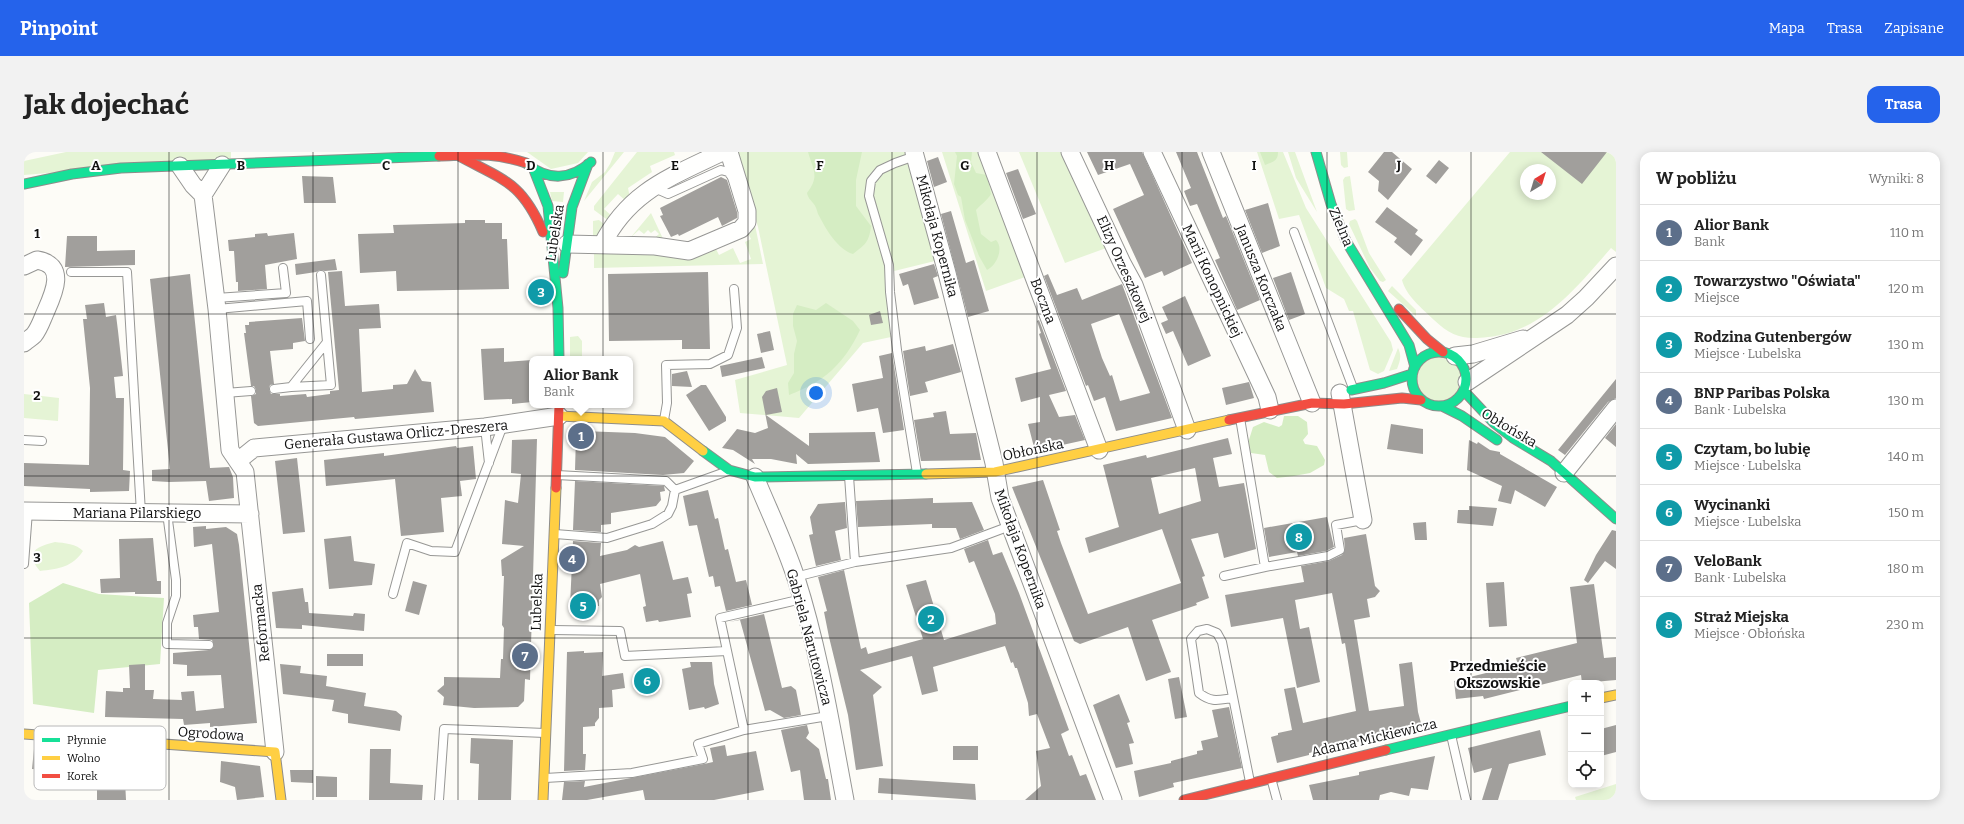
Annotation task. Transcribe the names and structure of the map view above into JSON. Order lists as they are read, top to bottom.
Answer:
{
  "streets": {
    "street": [
      "Zielna",
      "Lubelska",
      "Mikołaja Kopernika",
      "Elizy Orzeszkowej",
      "Janusza Korczaka",
      "Marii Konopnickiej",
      "Boczna",
      "Obłońska",
      "Generała Gustawa Orlicz-Dreszera",
      "Mariana Pilarskiego",
      "Reformacka",
      "Gabriela Narutowicza",
      "Ogrodowa",
      "Adama Mickiewicza"
    ]
  },
  "crossings": [
    ["Zielna", "Obłońska"],
    ["Lubelska", "Generała Gustawa Orlicz-Dreszera"],
    ["Mikołaja Kopernika", "Obłońska"],
    ["Elizy Orzeszkowej", "Obłońska"],
    ["Janusza Korczaka", "Obłońska"],
    ["Marii Konopnickiej", "Obłońska"],
    ["Boczna", "Obłońska"],
    ["Obłońska", "Gabriela Narutowicza"],
    ["Generała Gustawa Orlicz-Dreszera", "Reformacka"],
    ["Mariana Pilarskiego", "Reformacka"],
    ["Reformacka", "Ogrodowa"]
  ],
  "districts": ["Przedmieście Okszowskie"],
  "legend": ["Płynnie", "Wolno", "Korek"],
  "north": "top right",
  "page": {
    "header": "Pinpoint",
    "nav": ["Mapa", "Trasa", "Zapisane"],
    "buttons": "Trasa",
    "title": "Jak dojechać",
    "heading": ["W pobliżu", "Wyniki: 8"],
    "list": [
      {
        "mark": "1",
        "name": "Alior Bank",
        "note": "Bank",
        "value": "110 m"
      },
      {
        "mark": "2",
        "name": "Towarzystwo \"Oświata\"",
        "note": "Miejsce",
        "value": "120 m"
      },
      {
        "mark": "3",
        "name": "Rodzina Gutenbergów",
        "note": "Miejsce · Lubelska",
        "value": "130 m"
      },
      {
        "mark": "4",
        "name": "BNP Paribas Polska",
        "note": "Bank · Lubelska",
        "value": "130 m"
      },
      {
        "mark": "5",
        "name": "Czytam, bo lubię",
        "note": "Miejsce · Lubelska",
        "value": "140 m"
      },
      {
        "mark": "6",
        "name": "Wycinanki",
        "note": "Miejsce · Lubelska",
        "value": "150 m"
      },
      {
        "mark": "7",
        "name": "VeloBank",
        "note": "Bank · Lubelska",
        "value": "180 m"
      },
      {
        "mark": "8",
        "name": "Straż Miejska",
        "note": "Miejsce · Obłońska",
        "value": "230 m"
      }
    ],
    "pins": [
      "3",
      "1",
      "8",
      "4",
      "5",
      "2",
      "7",
      "6"
    ],
    "popup": ["Alior Bank", "Bank"],
    "map_buttons": ["+", "−"]
  },
  "grid": {
    "columns": [
      "A",
      "B",
      "C",
      "D",
      "E",
      "F",
      "G",
      "H",
      "I",
      "J"
    ],
    "rows": ["1", "2", "3"]
  }
}
